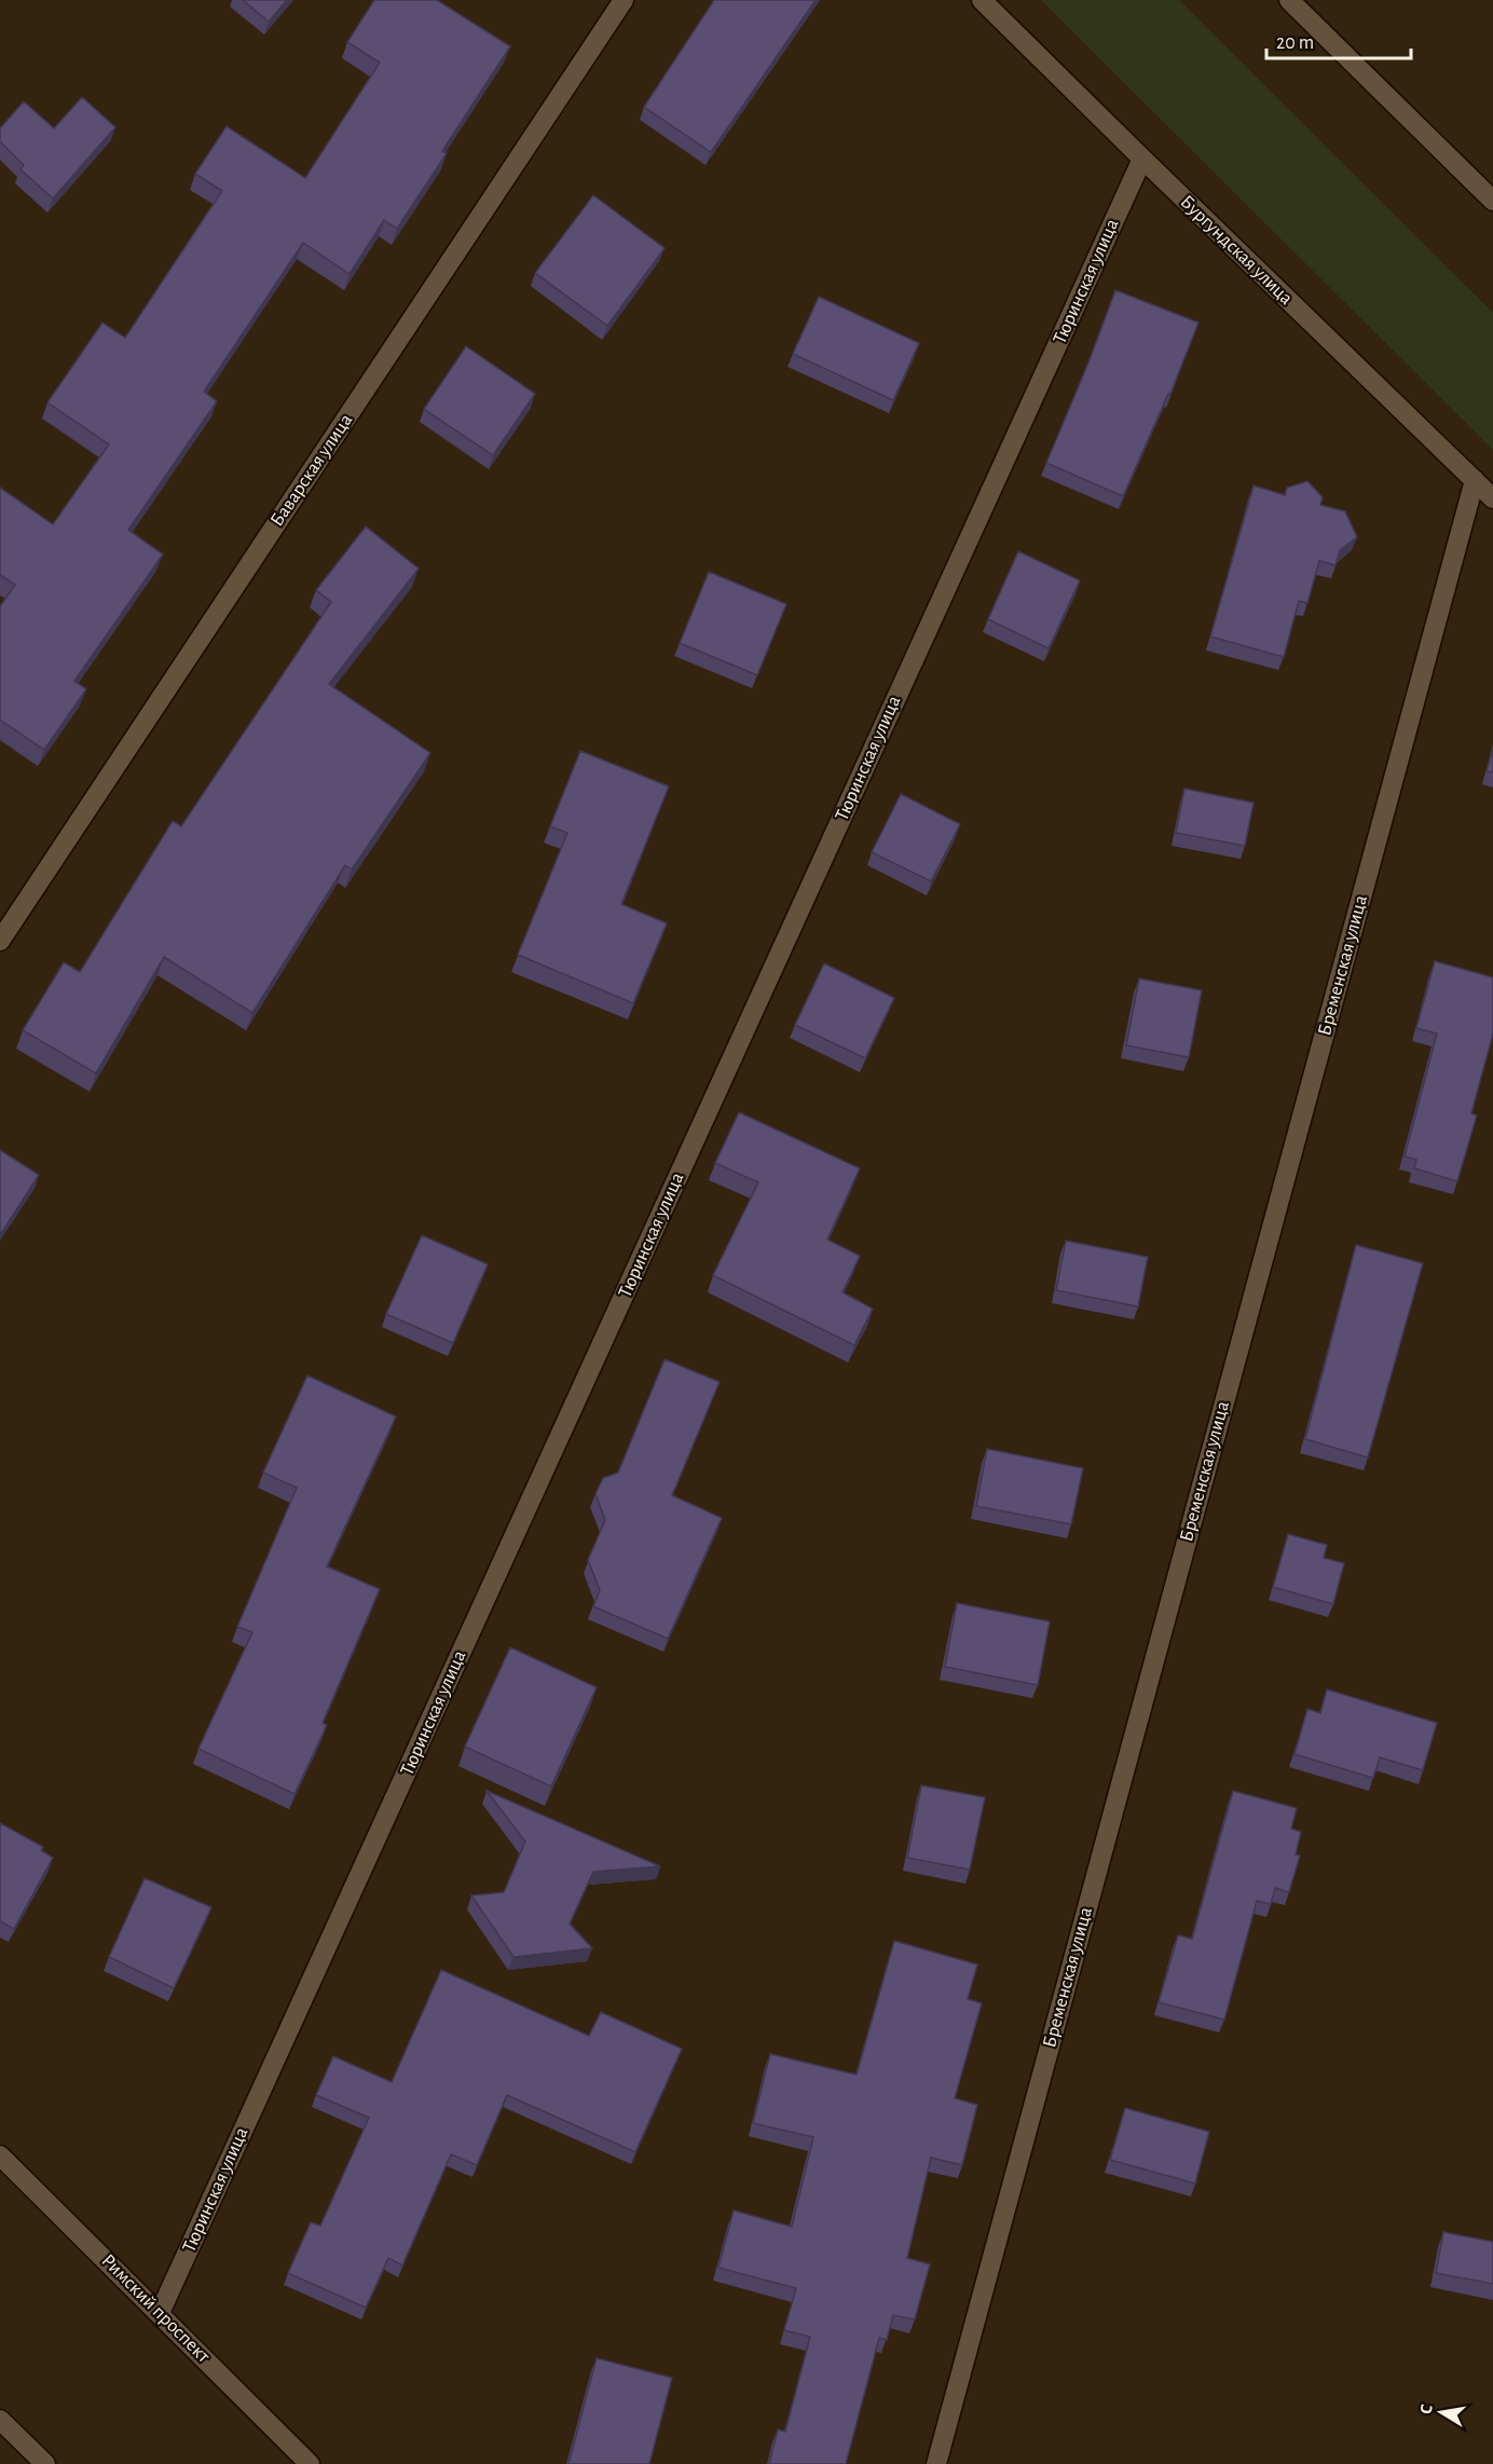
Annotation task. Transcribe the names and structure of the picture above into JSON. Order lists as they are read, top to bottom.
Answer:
{
  "streets": {
    "street": [
      "Бургундская улица",
      "Тюринская улица",
      "Баварская улица",
      "Бременская улица",
      "Римский проспект"
    ]
  },
  "crossings": [
    ["Бургундская улица", "Тюринская улица"],
    ["Бургундская улица", "Бременская улица"],
    ["Тюринская улица", "Римский проспект"]
  ],
  "scale_bar": "20 m",
  "north": "left"
}
